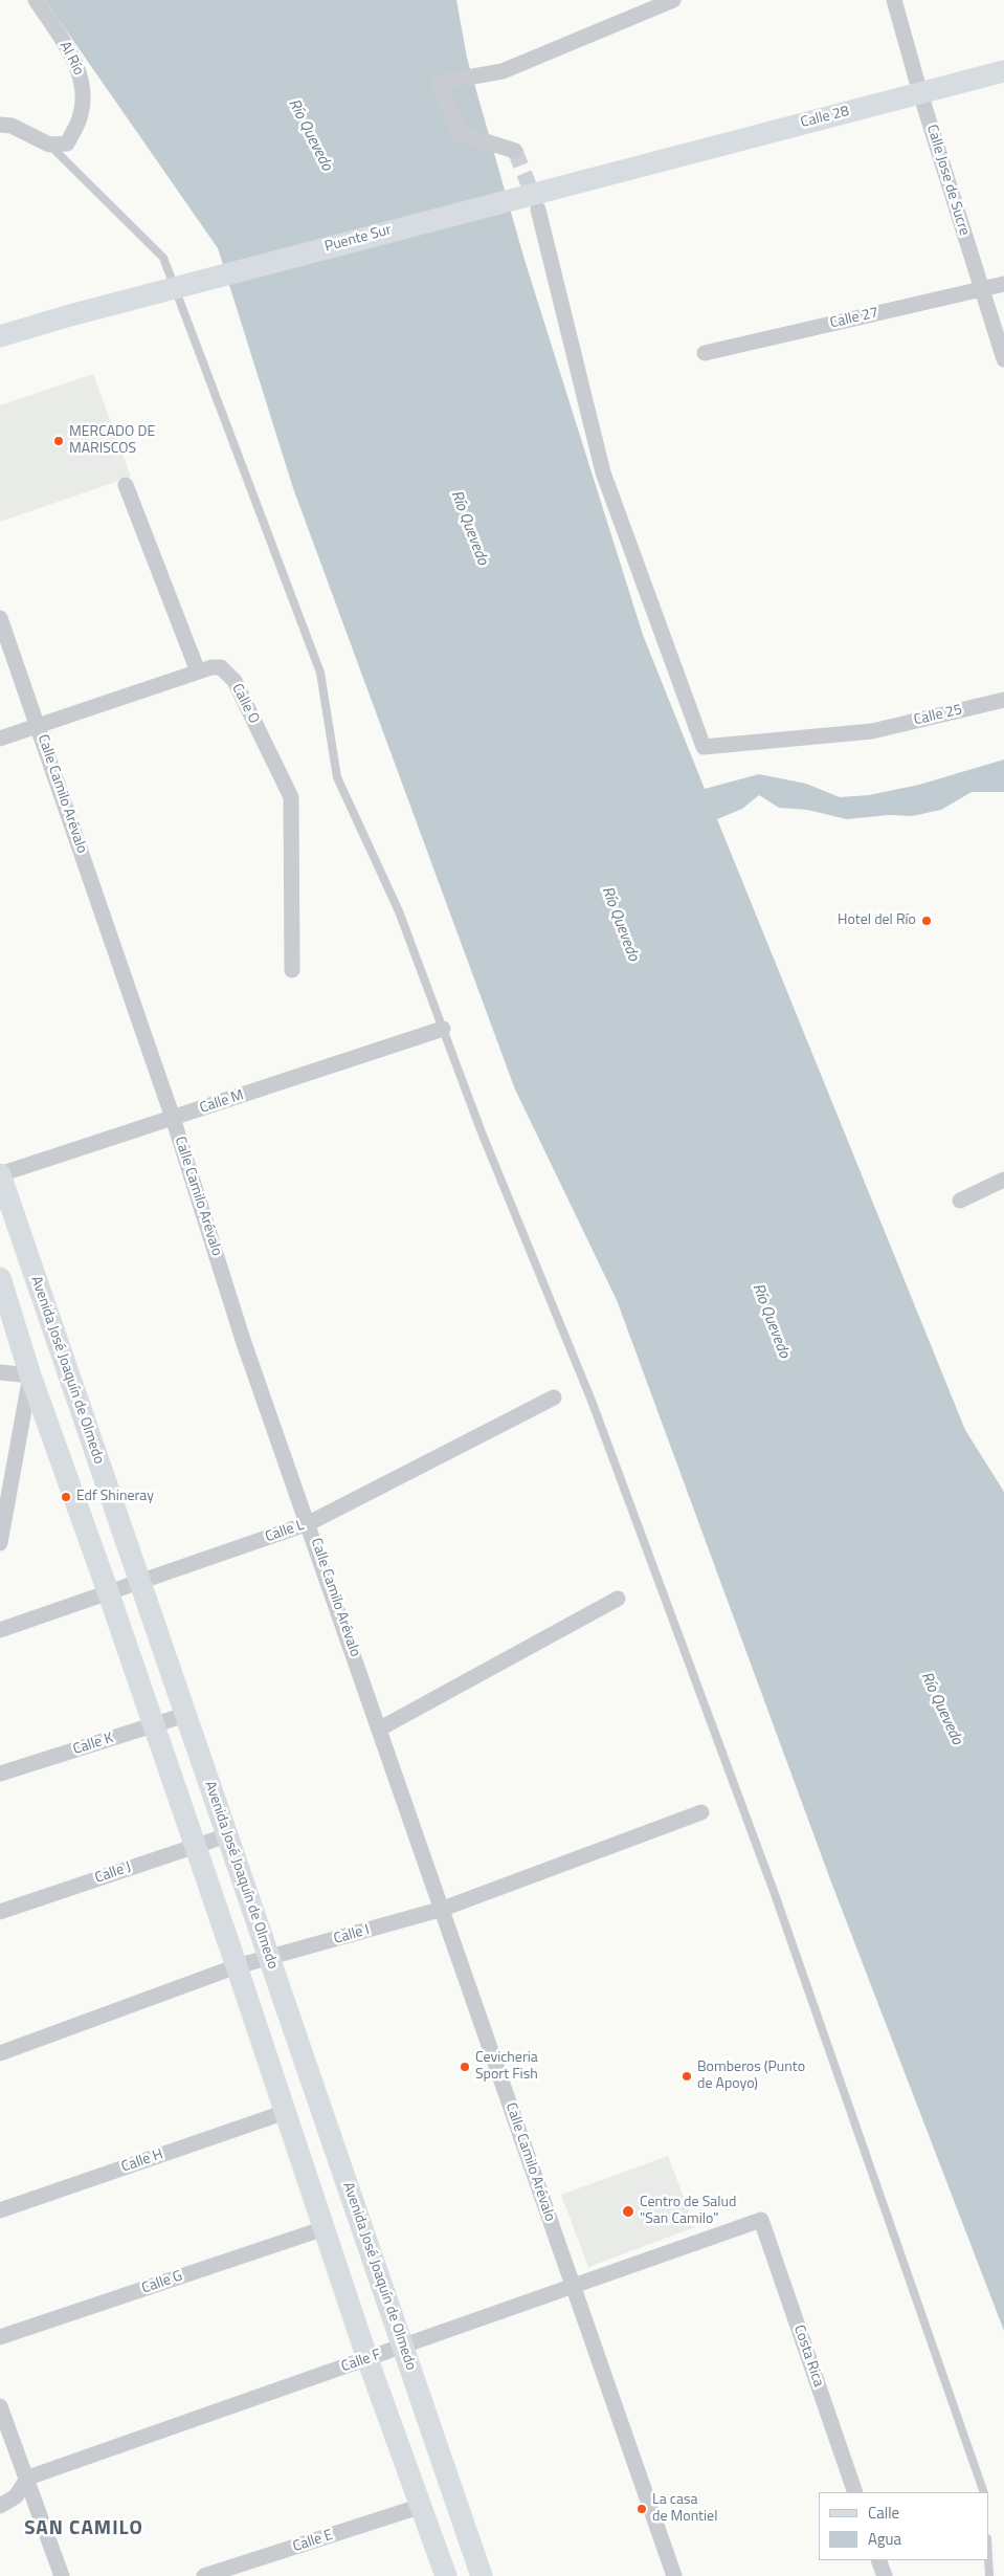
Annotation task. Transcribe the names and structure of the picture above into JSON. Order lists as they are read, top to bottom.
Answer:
{
  "streets": {
    "main road": ["Calle 28", "Puente Sur", "Avenida José Joaquín de Olmedo"],
    "street": [
      "Al Río",
      "Calle Jose de Sucre",
      "Calle 27",
      "Calle O",
      "Calle 25",
      "Calle Camilo Arévalo",
      "Calle M",
      "Calle L",
      "Calle K",
      "Calle J",
      "Calle I",
      "Calle H",
      "Calle G",
      "Costa Rica",
      "Calle F",
      "Calle E"
    ]
  },
  "crossings": [
    ["Calle 28", "Calle Jose de Sucre"],
    ["Calle 28", "Puente Sur"],
    ["Calle Jose de Sucre", "Calle 27"],
    ["Calle O", "Calle Camilo Arévalo"],
    ["Calle Camilo Arévalo", "Calle M"],
    ["Calle Camilo Arévalo", "Calle L"],
    ["Calle Camilo Arévalo", "Calle I"],
    ["Calle Camilo Arévalo", "Calle F"],
    ["Calle M", "Avenida José Joaquín de Olmedo"],
    ["Avenida José Joaquín de Olmedo", "Calle L"],
    ["Avenida José Joaquín de Olmedo", "Calle K"],
    ["Avenida José Joaquín de Olmedo", "Calle J"],
    ["Avenida José Joaquín de Olmedo", "Calle I"],
    ["Avenida José Joaquín de Olmedo", "Calle F"],
    ["Costa Rica", "Calle F"]
  ],
  "districts": ["SAN CAMILO"],
  "water": ["Río Quevedo"],
  "places": [
    "MERCADO DE MARISCOS",
    "Hotel del Río",
    "Edf Shineray",
    "Cevicheria Sport Fish",
    "Bomberos (Punto de Apoyo)",
    "Centro de Salud \"San Camilo\"",
    "La casa de Montiel"
  ],
  "legend": ["Calle", "Agua"]
}
